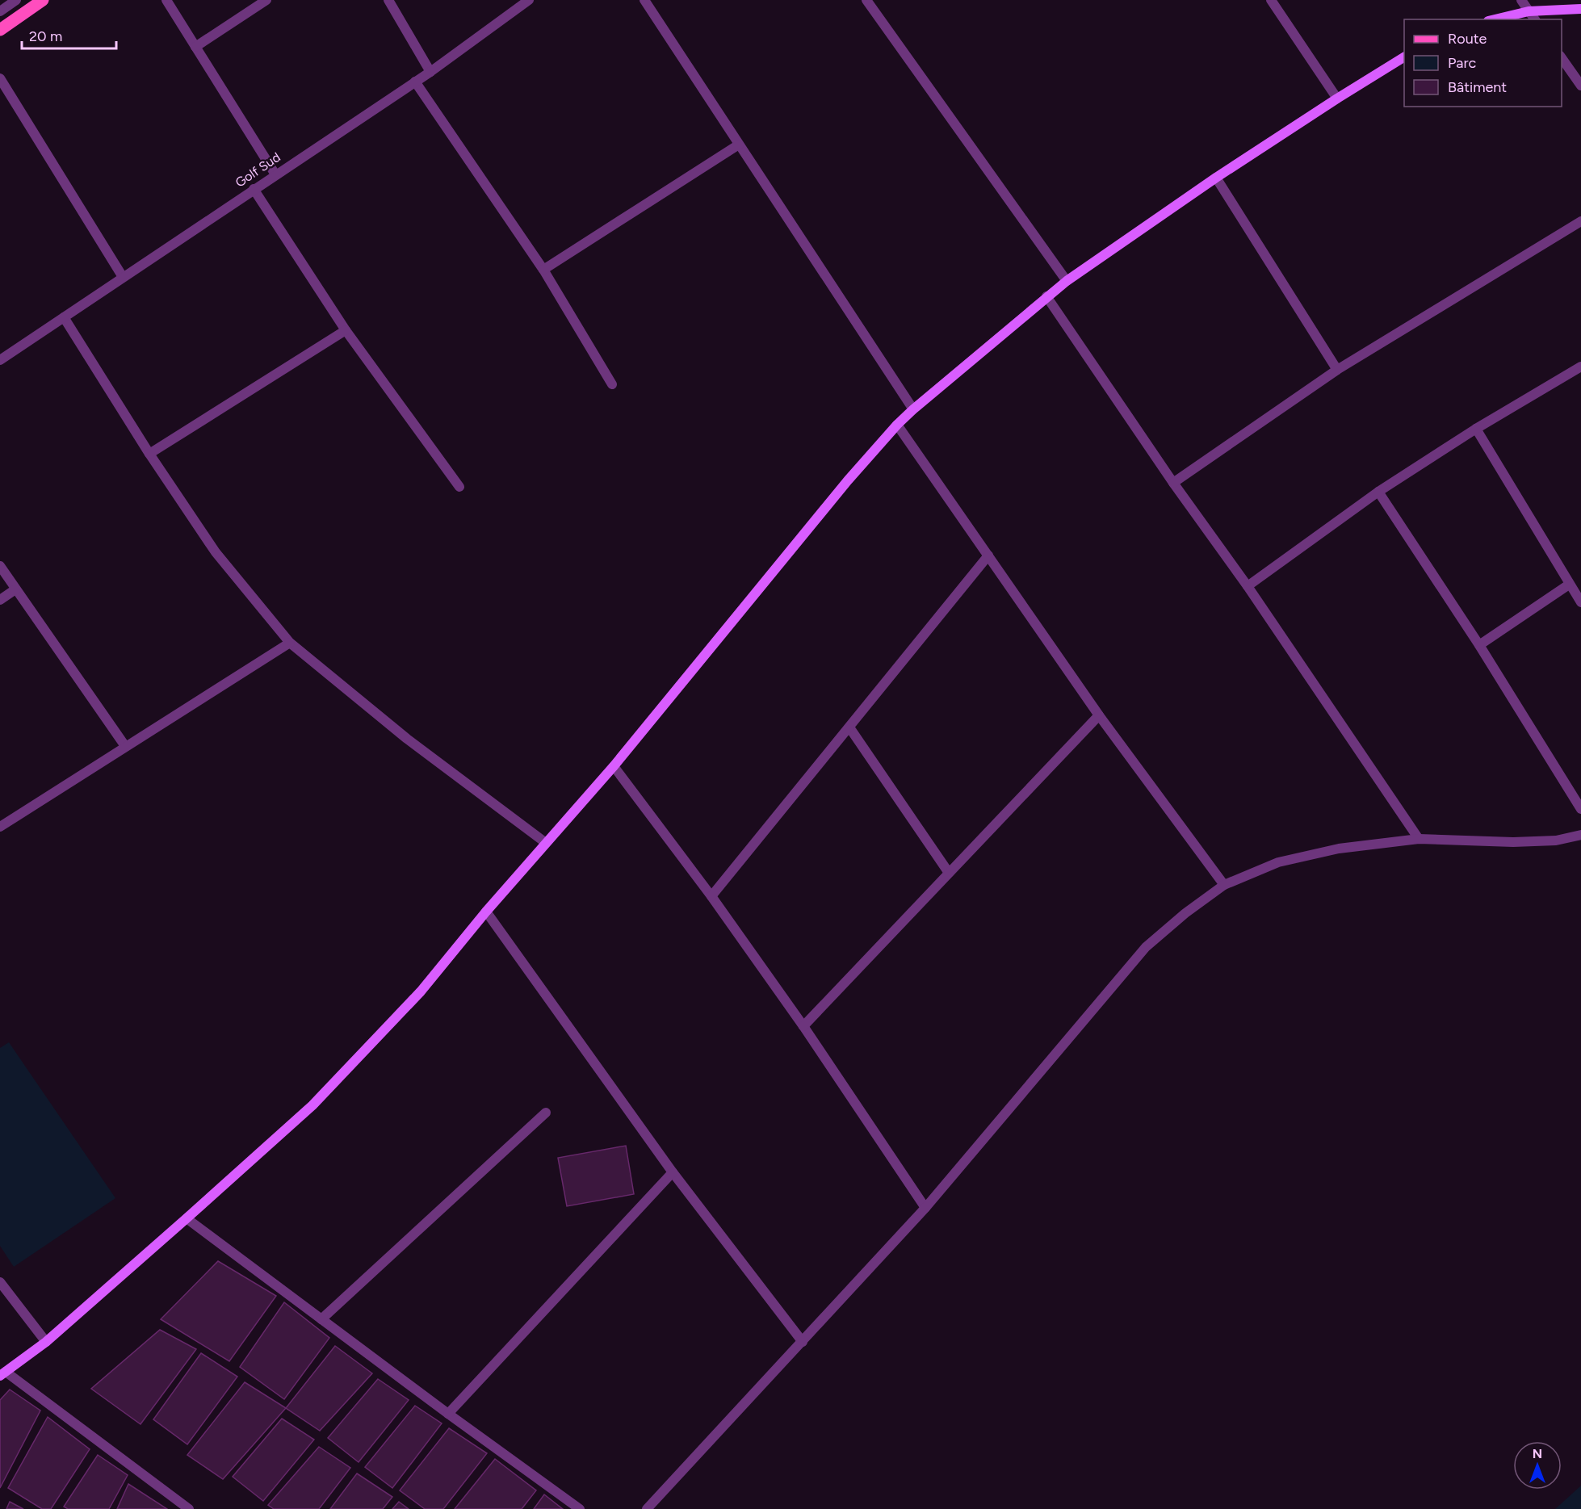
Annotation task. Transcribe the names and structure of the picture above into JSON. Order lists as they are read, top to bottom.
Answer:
{
  "streets": {
    "street": ["Golf Sud"]
  },
  "legend": ["Route", "Parc", "Bâtiment"],
  "scale_bar": "20 m",
  "north": "top"
}
